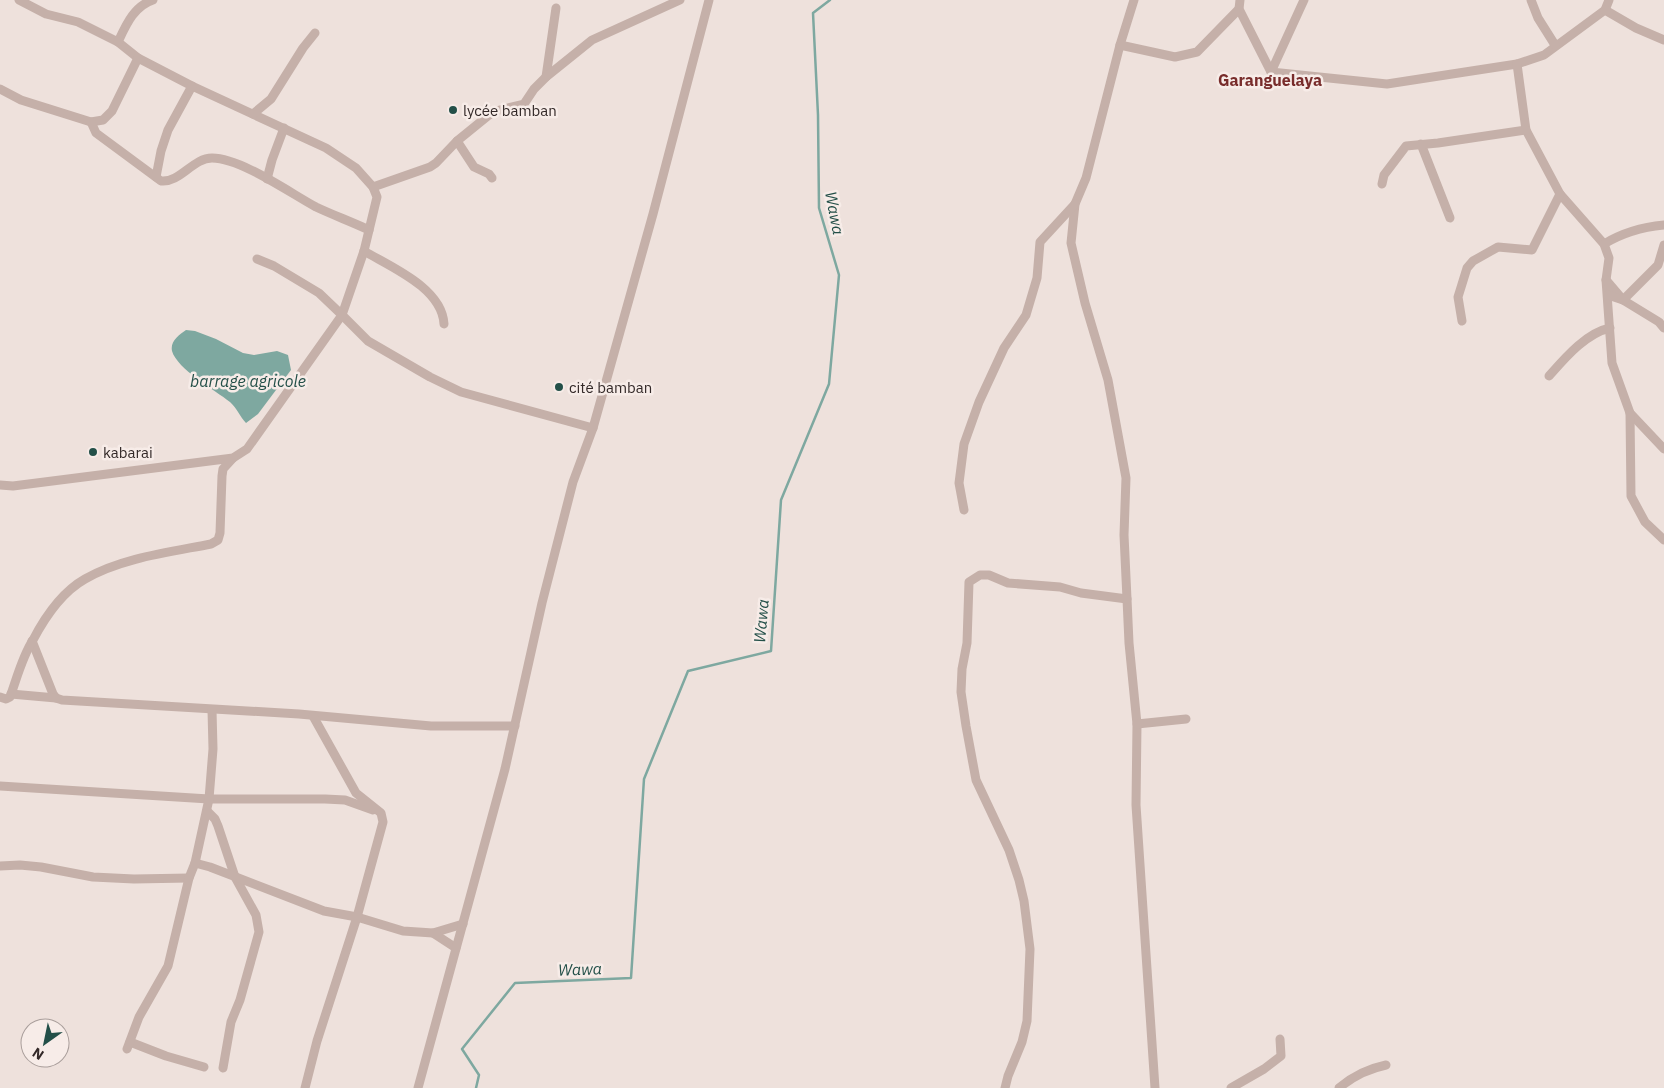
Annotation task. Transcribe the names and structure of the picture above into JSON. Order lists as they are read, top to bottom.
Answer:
{
  "districts": ["Garanguelaya"],
  "water": ["Wawa", "barrage agricole"],
  "places": ["lycée bamban", "cité bamban", "kabarai"],
  "north": "bottom left"
}
